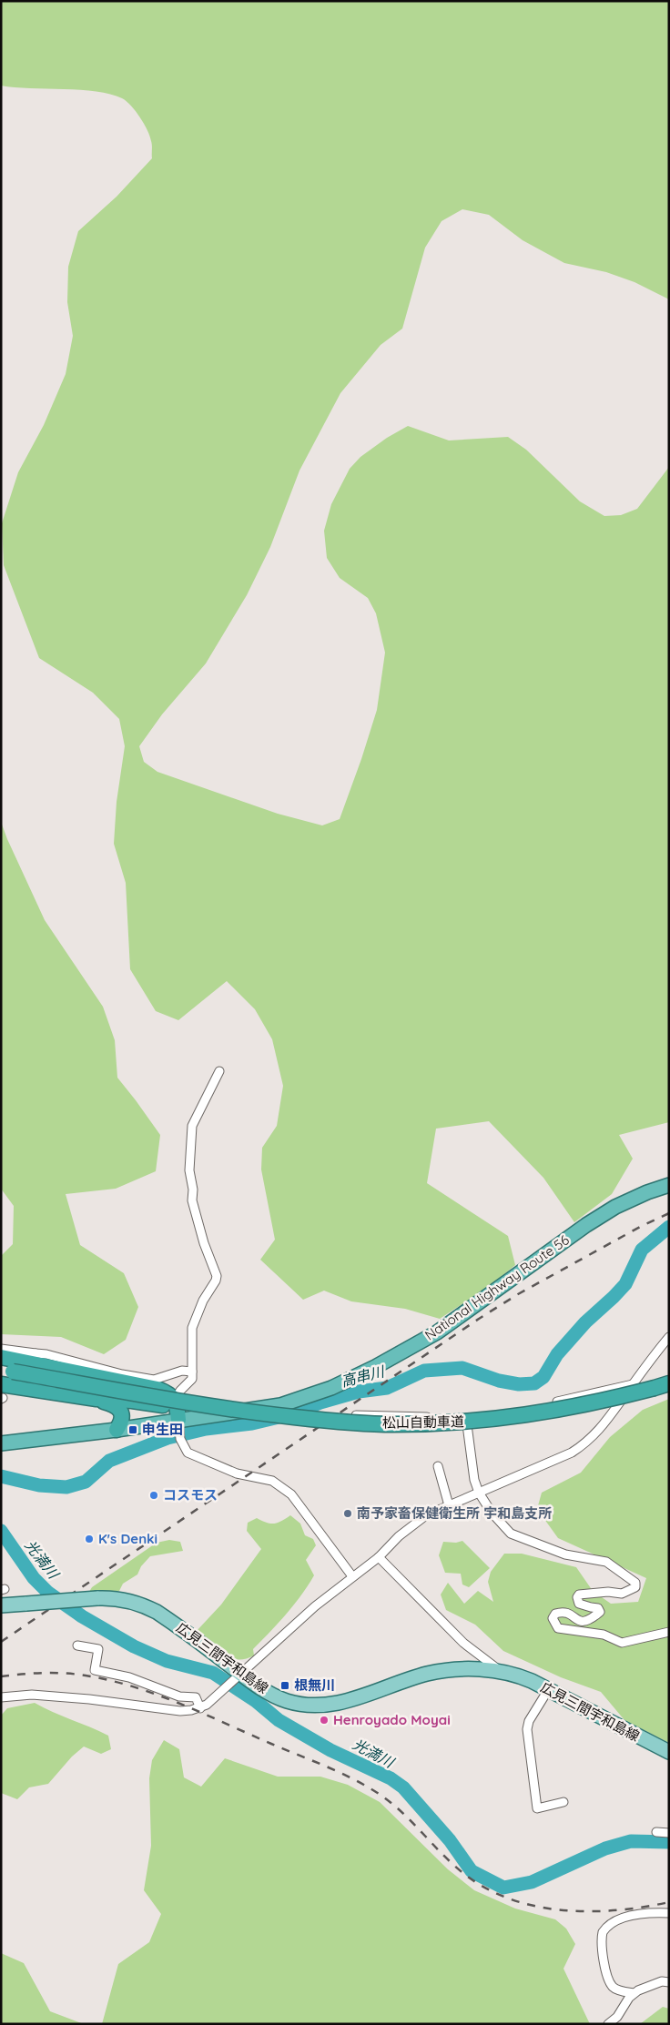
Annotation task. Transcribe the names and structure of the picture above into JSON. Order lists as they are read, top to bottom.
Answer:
{
  "streets": {
    "highway": ["National Highway Route 56", "松山自動車道"],
    "main road": ["広見三間宇和島線"]
  },
  "water": ["高串川", "光満川"],
  "places": {
    "transit": ["申生田", "根無川"],
    "other": [
      "コスモス",
      "南予家畜保健衛生所 宇和島支所",
      "K's Denki",
      "Henroyado Moyai"
    ]
  }
}
